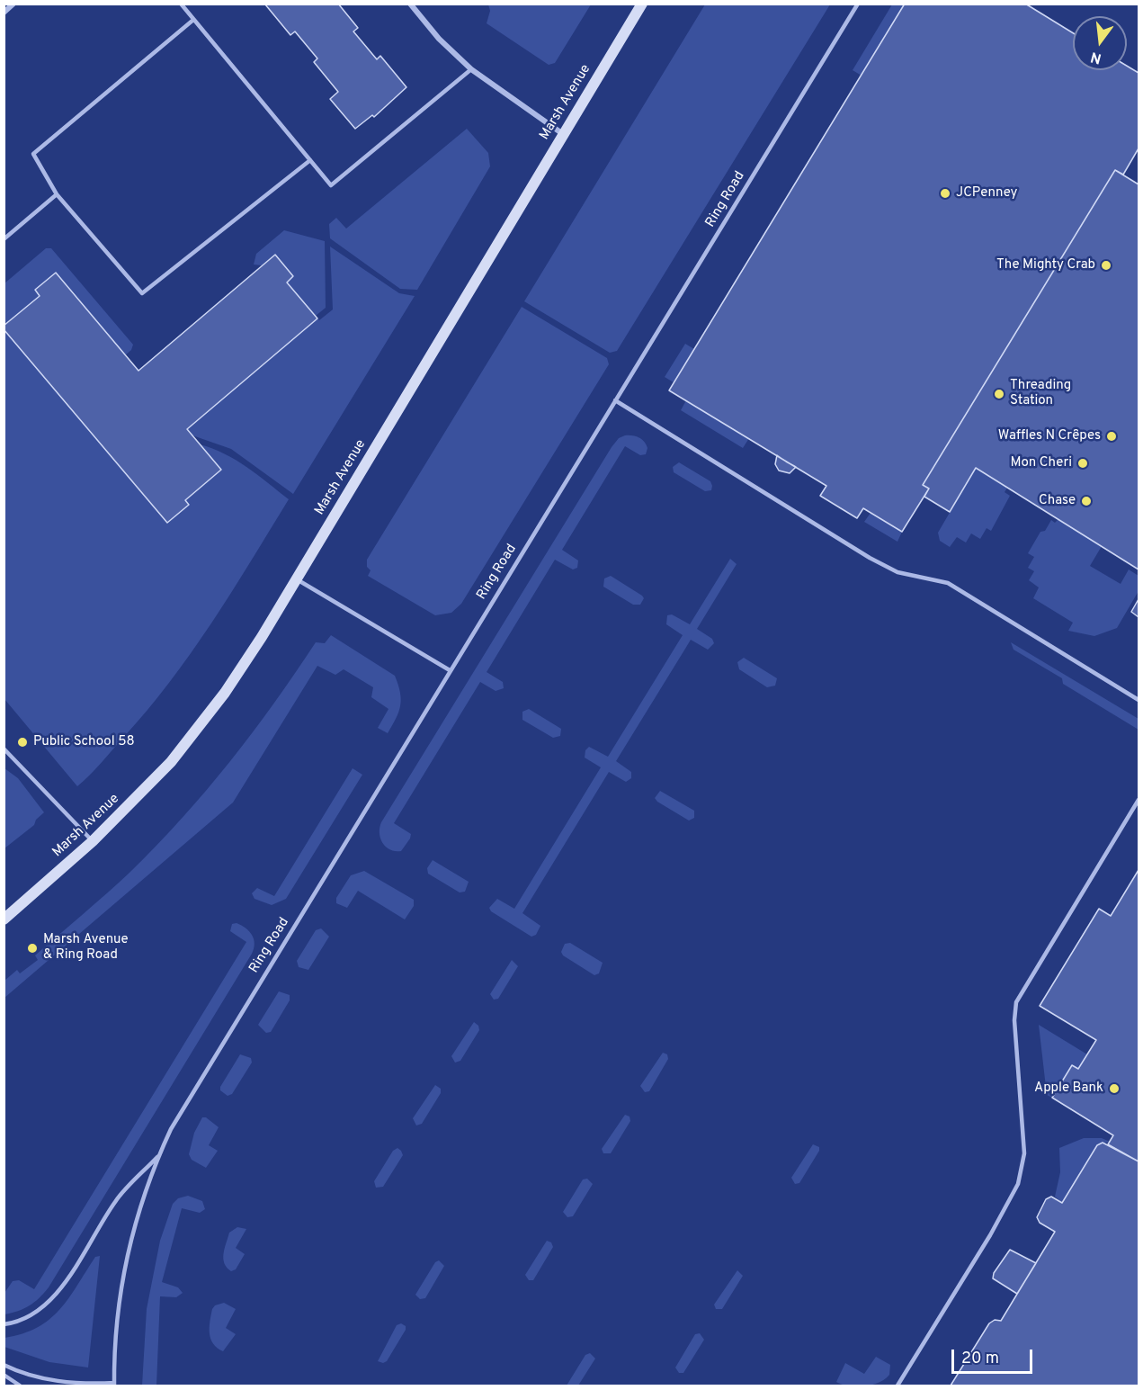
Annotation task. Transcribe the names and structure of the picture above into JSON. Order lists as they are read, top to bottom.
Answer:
{
  "streets": {
    "street": ["Marsh Avenue"],
    "lane": ["Ring Road"]
  },
  "places": [
    "JCPenney",
    "The Mighty Crab",
    "Threading Station",
    "Waffles N Crȇpes",
    "Mon Cheri",
    "Chase",
    "Public School 58",
    "Marsh Avenue & Ring Road",
    "Apple Bank"
  ],
  "scale_bar": "20 m",
  "north": "bottom"
}
